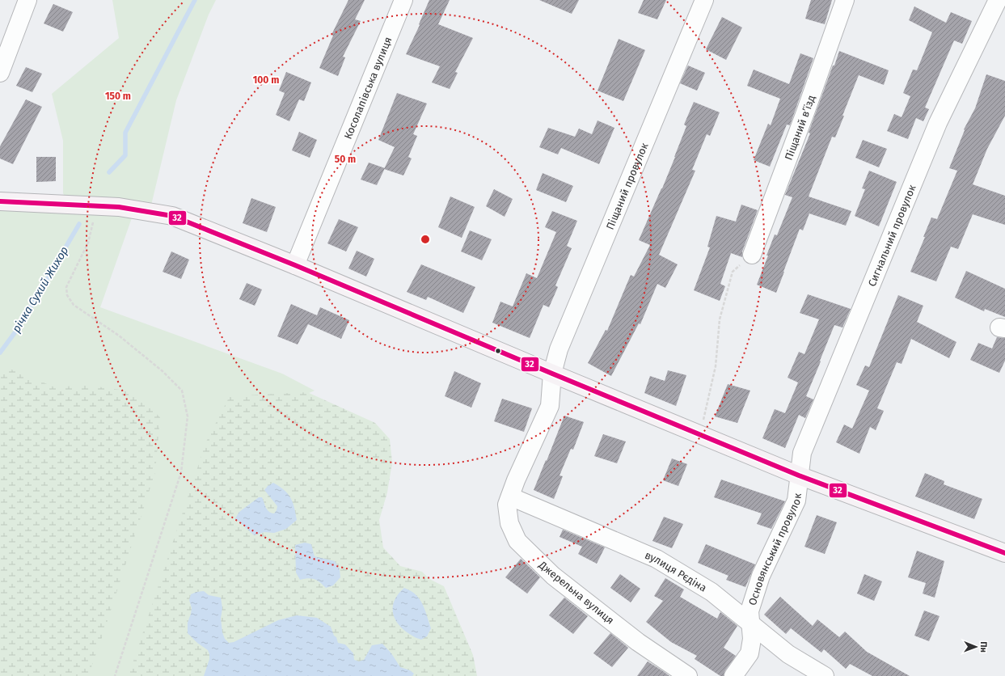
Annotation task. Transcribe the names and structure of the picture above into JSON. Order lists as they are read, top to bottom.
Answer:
{
  "streets": {
    "street": [
      "Косолапівська вулиця",
      "Піщаний в’їзд",
      "Піщаний провулок",
      "Сигнальний провулок",
      "Основянський провулок",
      "вулиця Рєдіна",
      "Джерельна вулиця"
    ]
  },
  "crossings": [
    ["Піщаний провулок", "Джерельна вулиця"],
    ["Сигнальний провулок", "Основянський провулок"],
    ["Основянський провулок", "вулиця Рєдіна"],
    ["вулиця Рєдіна", "Джерельна вулиця"]
  ],
  "water": ["річка Сухий Жихор"],
  "lines": ["transit line 32"],
  "north": "right",
  "rings": ["100 m", "150 m", "50 m"]
}
